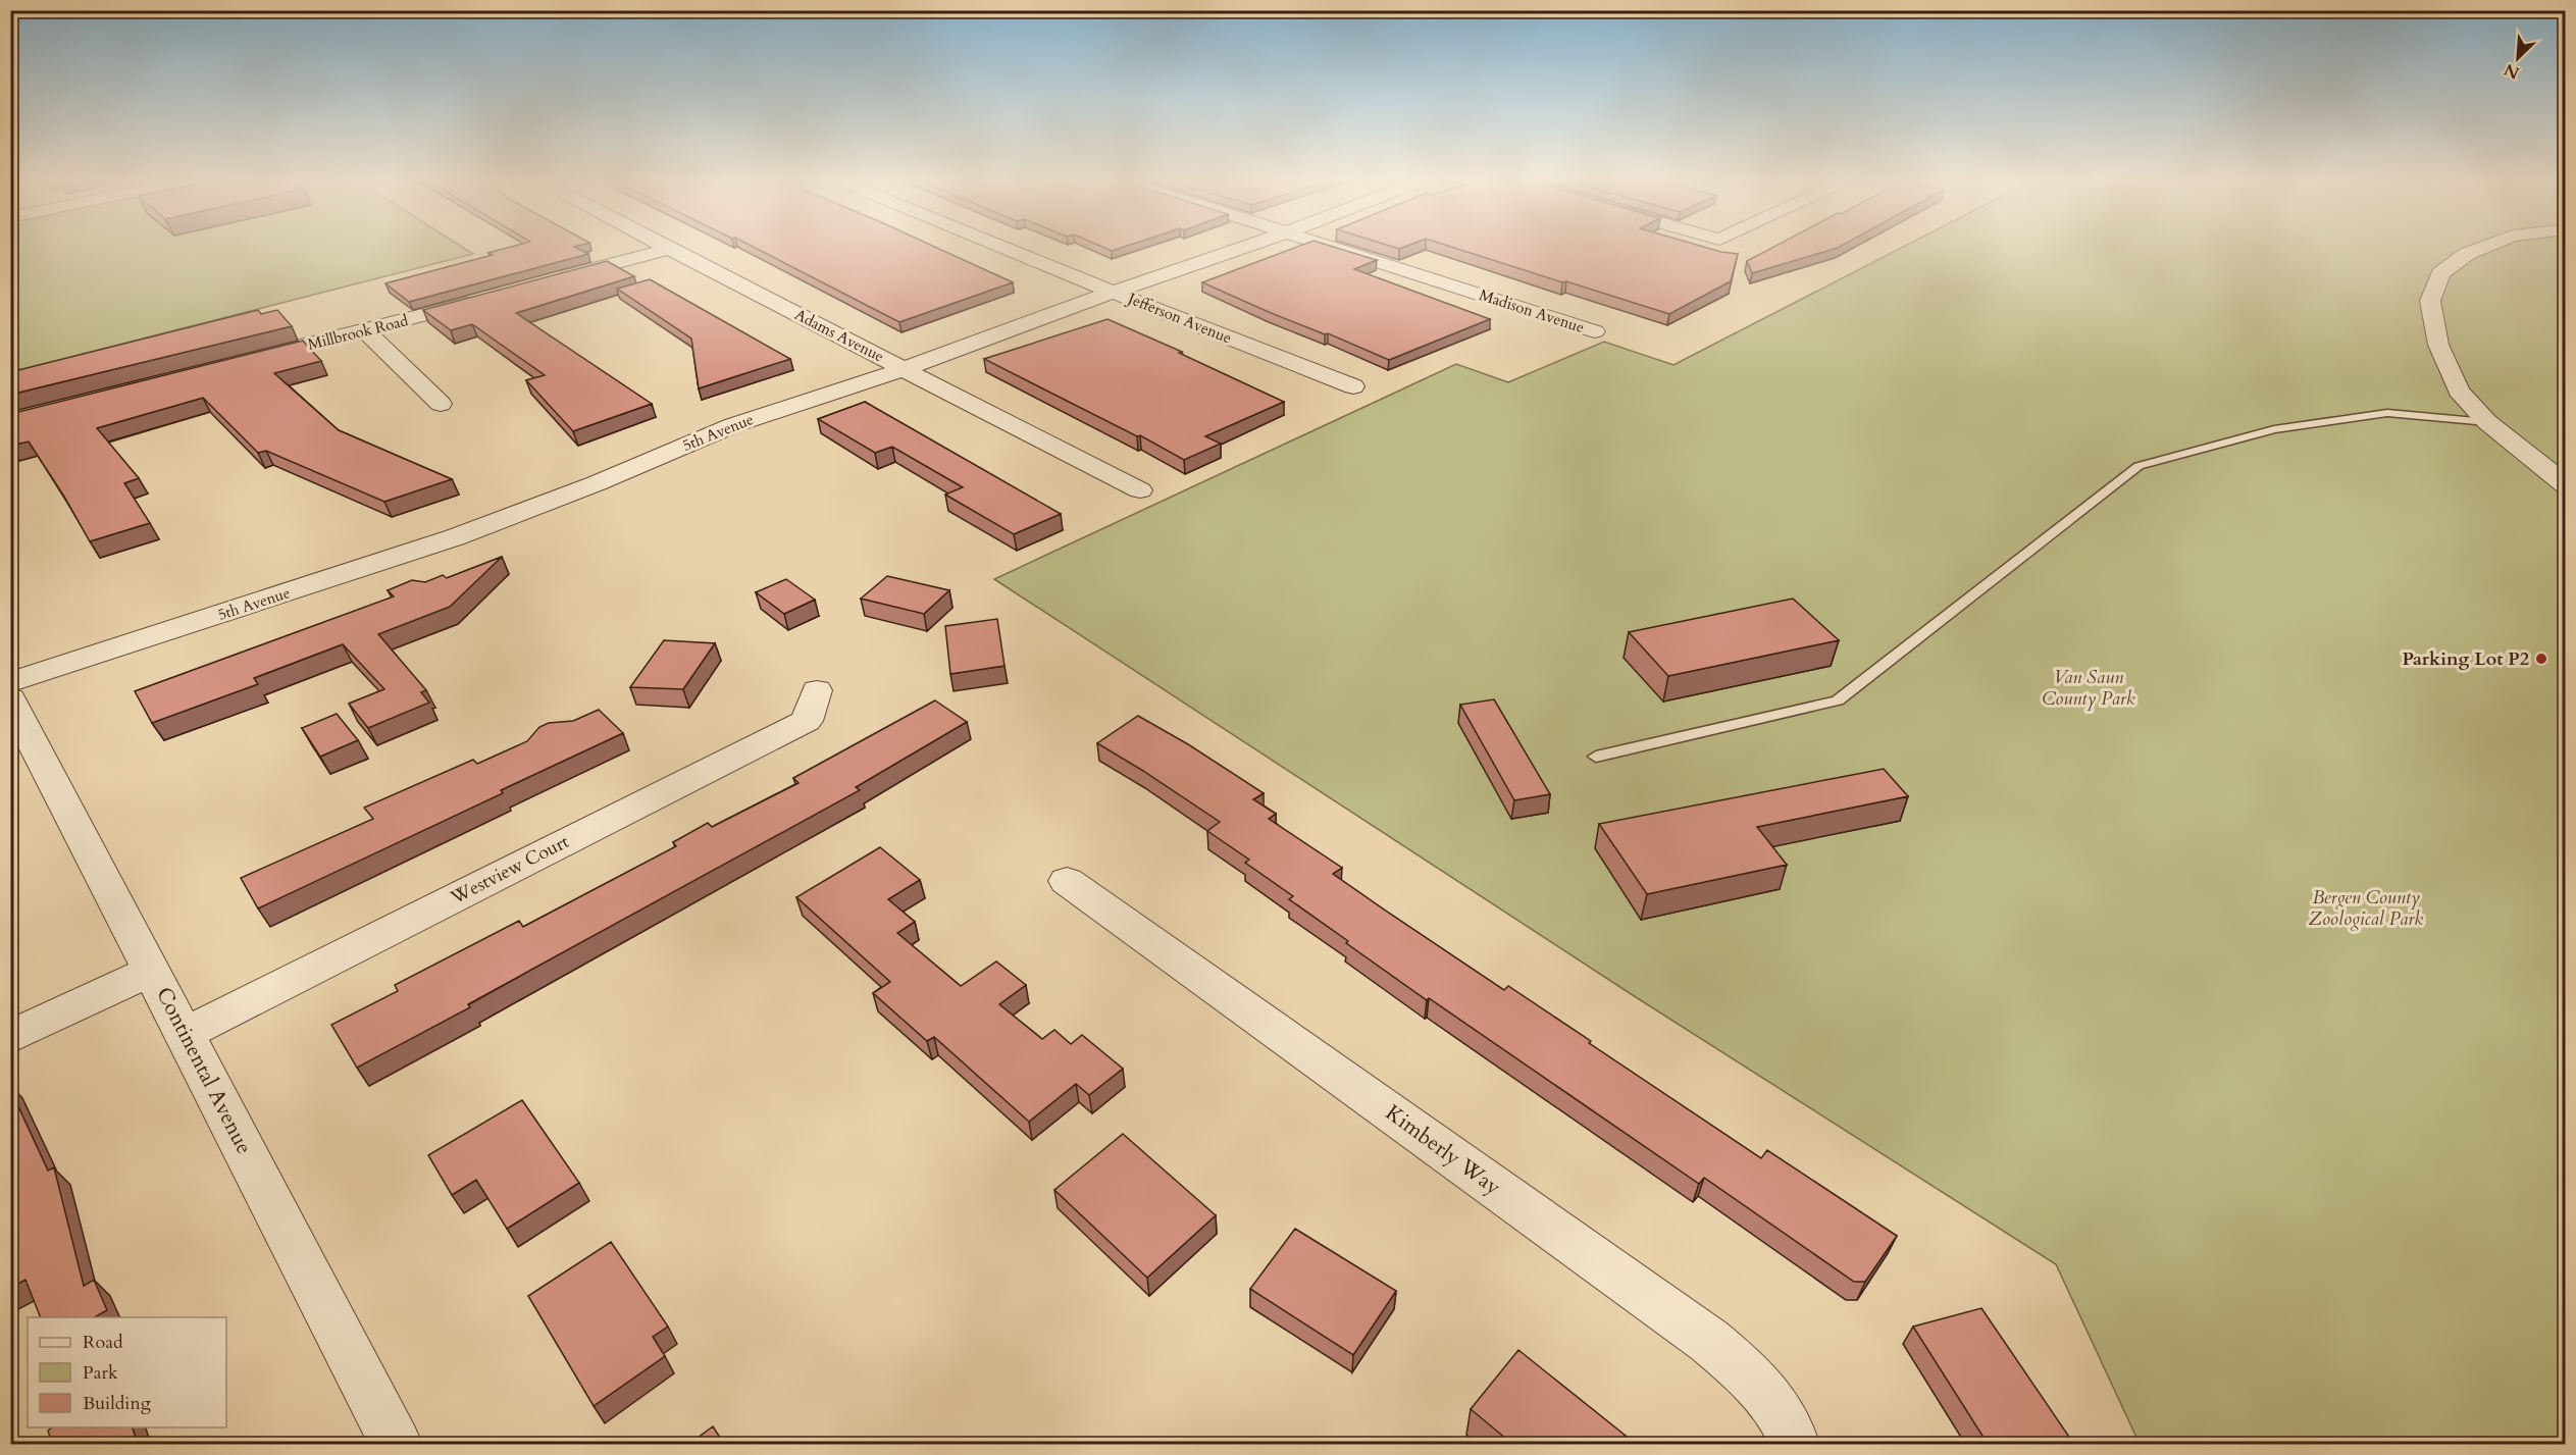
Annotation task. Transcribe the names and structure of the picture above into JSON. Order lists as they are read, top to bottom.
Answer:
{
  "streets": {
    "street": [
      "Madison Avenue",
      "Jefferson Avenue",
      "Millbrook Road",
      "Adams Avenue",
      "5th Avenue",
      "Westview Court",
      "Continental Avenue",
      "Kimberly Way"
    ]
  },
  "crossings": [
    ["Jefferson Avenue", "5th Avenue"],
    ["Adams Avenue", "5th Avenue"],
    ["Westview Court", "Continental Avenue"]
  ],
  "parks": ["Van Saun County Park", "Bergen County Zoological Park"],
  "places": ["Parking Lot P2"],
  "legend": ["Road", "Park", "Building"],
  "north": "bottom left"
}
